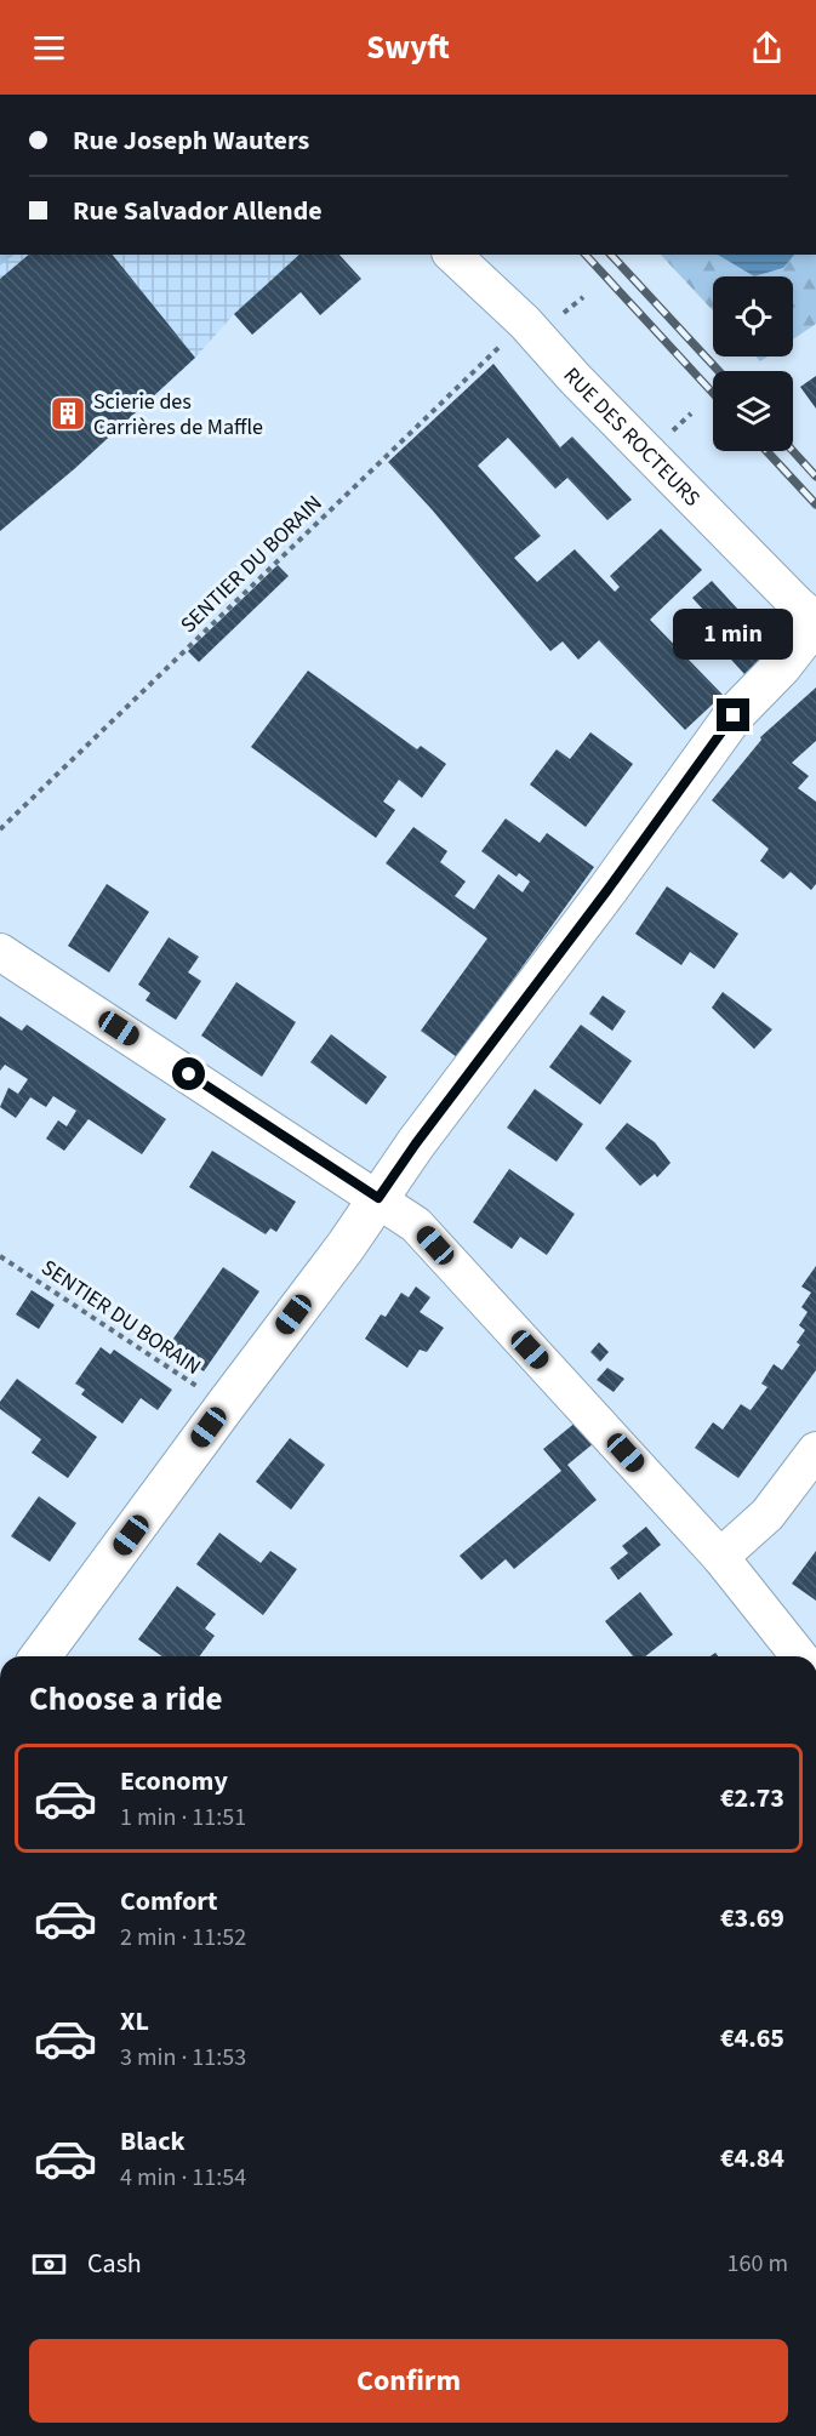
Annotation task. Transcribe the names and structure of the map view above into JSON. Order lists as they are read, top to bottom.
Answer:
{
  "streets": {
    "street": ["RUE DES ROCTEURS"],
    "path": ["SENTIER DU BORAIN"]
  },
  "crossings": [
    ["RUE DES ROCTEURS", "SENTIER DU BORAIN"]
  ],
  "places": {
    "building": ["Scierie des Carrières de Maffle"]
  },
  "page": {
    "header": "Swyft",
    "banner": ["Rue Joseph Wauters", "Rue Salvador Allende"],
    "bubble": "1 min",
    "heading": "Choose a ride",
    "list": [
      {
        "name": "Economy",
        "note": "1 min · 11:51",
        "value": "€2.73"
      },
      {
        "name": "Comfort",
        "note": "2 min · 11:52",
        "value": "€3.69"
      },
      {
        "name": "XL",
        "note": "3 min · 11:53",
        "value": "€4.65"
      },
      {
        "name": "Black",
        "note": "4 min · 11:54",
        "value": "€4.84"
      }
    ],
    "pay": ["Cash", "160 m"],
    "buttons": "Confirm"
  }
}
